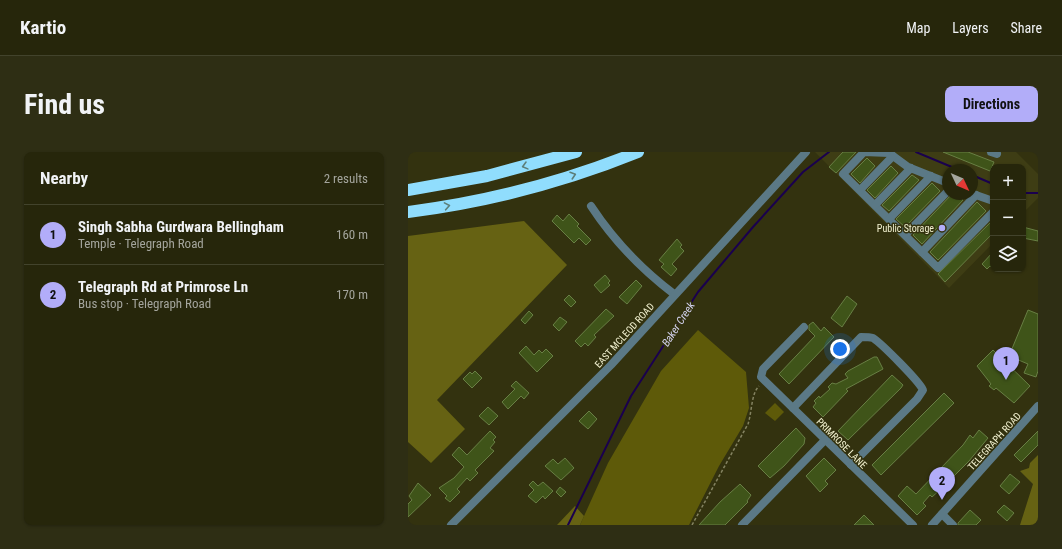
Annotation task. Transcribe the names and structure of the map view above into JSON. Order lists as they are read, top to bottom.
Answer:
{
  "streets": {
    "street": ["EAST MCLEOD ROAD", "TELEGRAPH ROAD", "PRIMROSE LANE"]
  },
  "water": ["Baker Creek"],
  "places": ["Public Storage"],
  "north": "bottom right",
  "page": {
    "header": "Kartio",
    "nav": ["Map", "Layers", "Share"],
    "buttons": "Directions",
    "title": "Find us",
    "heading": ["Nearby", "2 results"],
    "map_buttons": ["+", "−"],
    "list": [
      {
        "mark": "1",
        "name": "Singh Sabha Gurdwara Bellingham",
        "note": "Temple · Telegraph Road",
        "value": "160 m"
      },
      {
        "mark": "2",
        "name": "Telegraph Rd at Primrose Ln",
        "note": "Bus stop · Telegraph Road",
        "value": "170 m"
      }
    ],
    "pins": ["1", "2"]
  }
}
